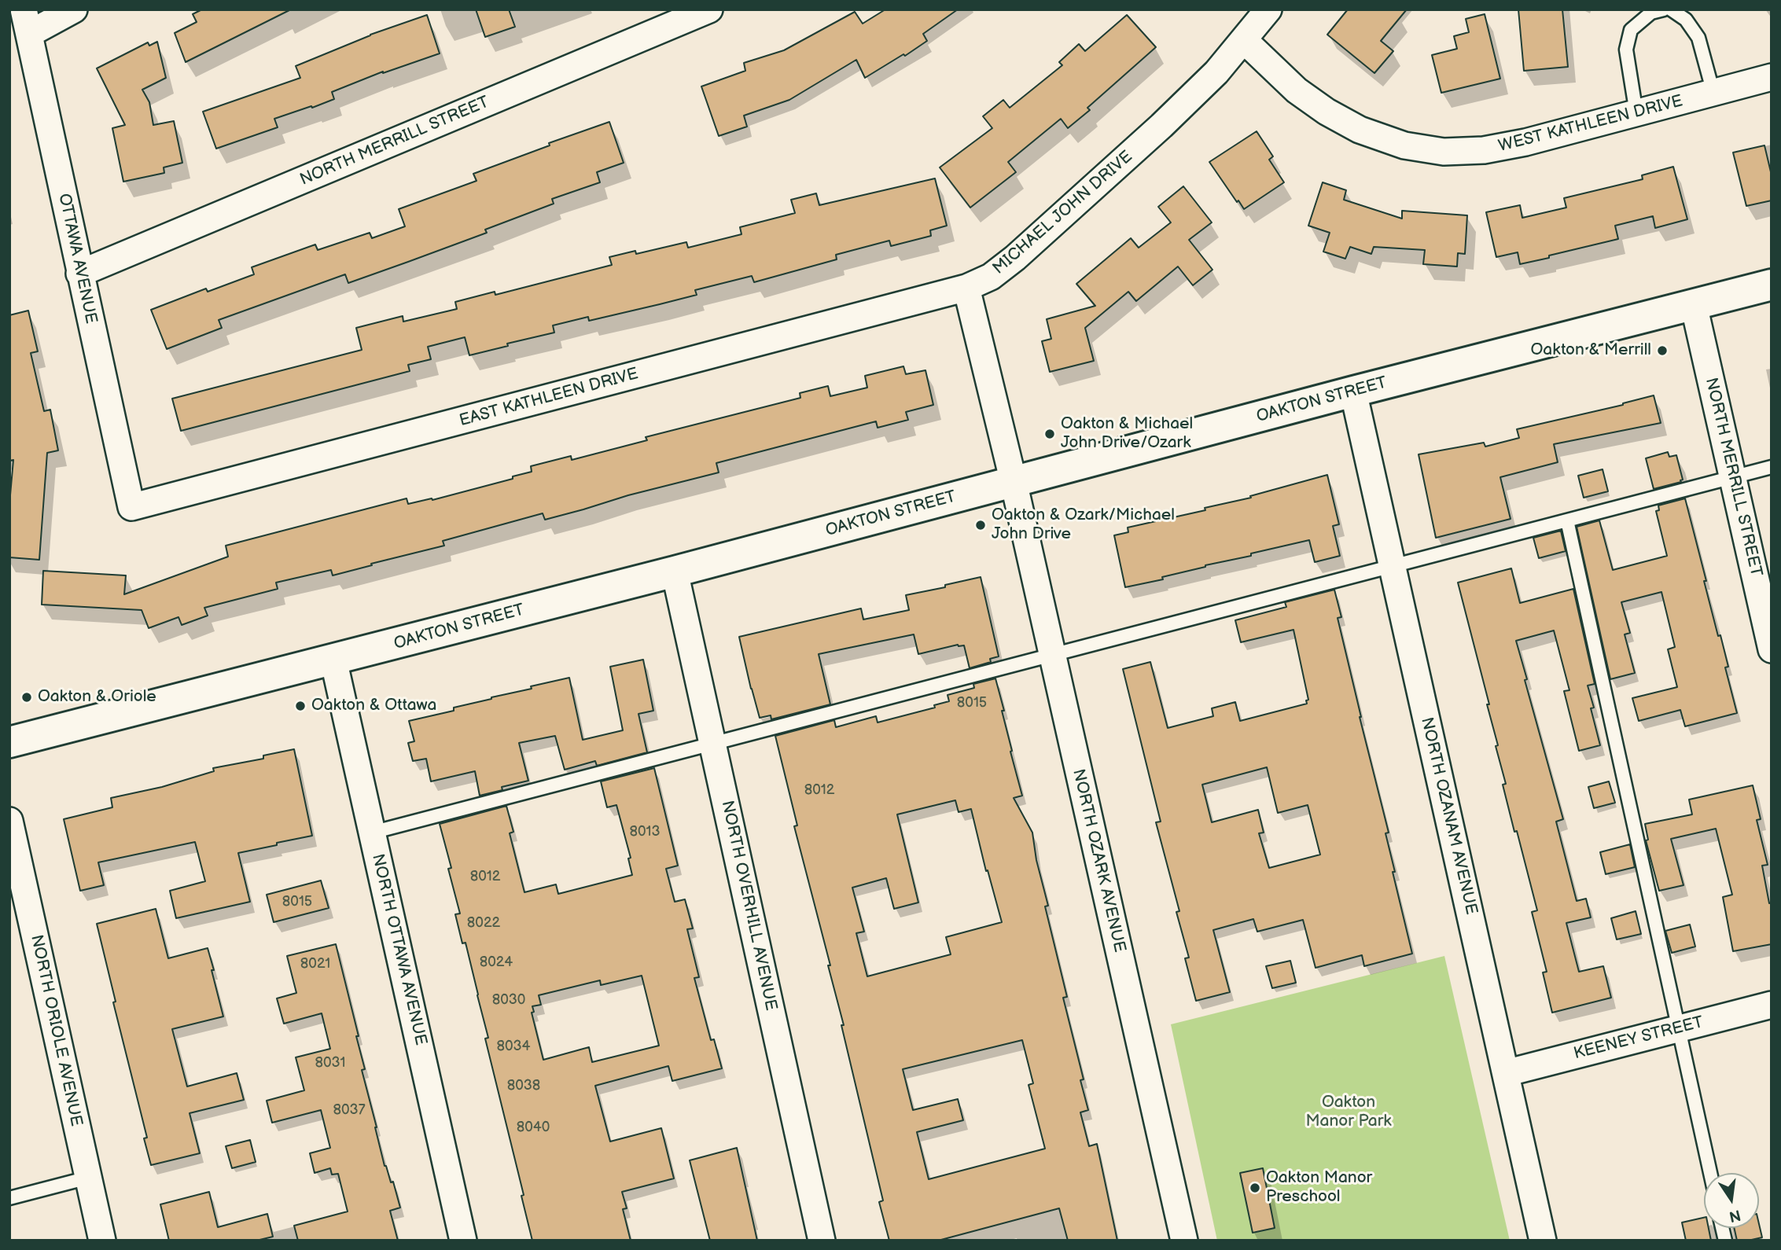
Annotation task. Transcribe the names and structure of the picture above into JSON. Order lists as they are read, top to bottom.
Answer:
{
  "streets": {
    "main road": ["OAKTON STREET"],
    "street": [
      "WEST KATHLEEN DRIVE",
      "NORTH MERRILL STREET",
      "MICHAEL JOHN DRIVE",
      "OTTAWA AVENUE",
      "EAST KATHLEEN DRIVE",
      "NORTH OZANAM AVENUE",
      "NORTH OZARK AVENUE",
      "NORTH OVERHILL AVENUE",
      "NORTH OTTAWA AVENUE",
      "NORTH ORIOLE AVENUE",
      "KEENEY STREET"
    ]
  },
  "crossings": [
    ["WEST KATHLEEN DRIVE", "MICHAEL JOHN DRIVE"],
    ["NORTH MERRILL STREET", "OTTAWA AVENUE"],
    ["NORTH MERRILL STREET", "OAKTON STREET"],
    ["MICHAEL JOHN DRIVE", "EAST KATHLEEN DRIVE"],
    ["OTTAWA AVENUE", "EAST KATHLEEN DRIVE"],
    ["OAKTON STREET", "NORTH OZANAM AVENUE"],
    ["OAKTON STREET", "NORTH OZARK AVENUE"],
    ["OAKTON STREET", "NORTH OVERHILL AVENUE"],
    ["OAKTON STREET", "NORTH OTTAWA AVENUE"],
    ["NORTH OZANAM AVENUE", "KEENEY STREET"]
  ],
  "parks": ["Oakton Manor Park"],
  "places": [
    "Oakton & Merrill",
    "Oakton & Michael John Drive/Ozark",
    "Oakton & Ozark/Michael John Drive",
    "Oakton & Oriole",
    "Oakton & Ottawa",
    "Oakton Manor Preschool"
  ],
  "house_numbers": [
    "8015",
    "8012",
    "8013",
    "8012",
    "8015",
    "8022",
    "8024",
    "8021",
    "8030",
    "8034",
    "8031",
    "8038",
    "8037",
    "8040"
  ],
  "north": "bottom"
}
